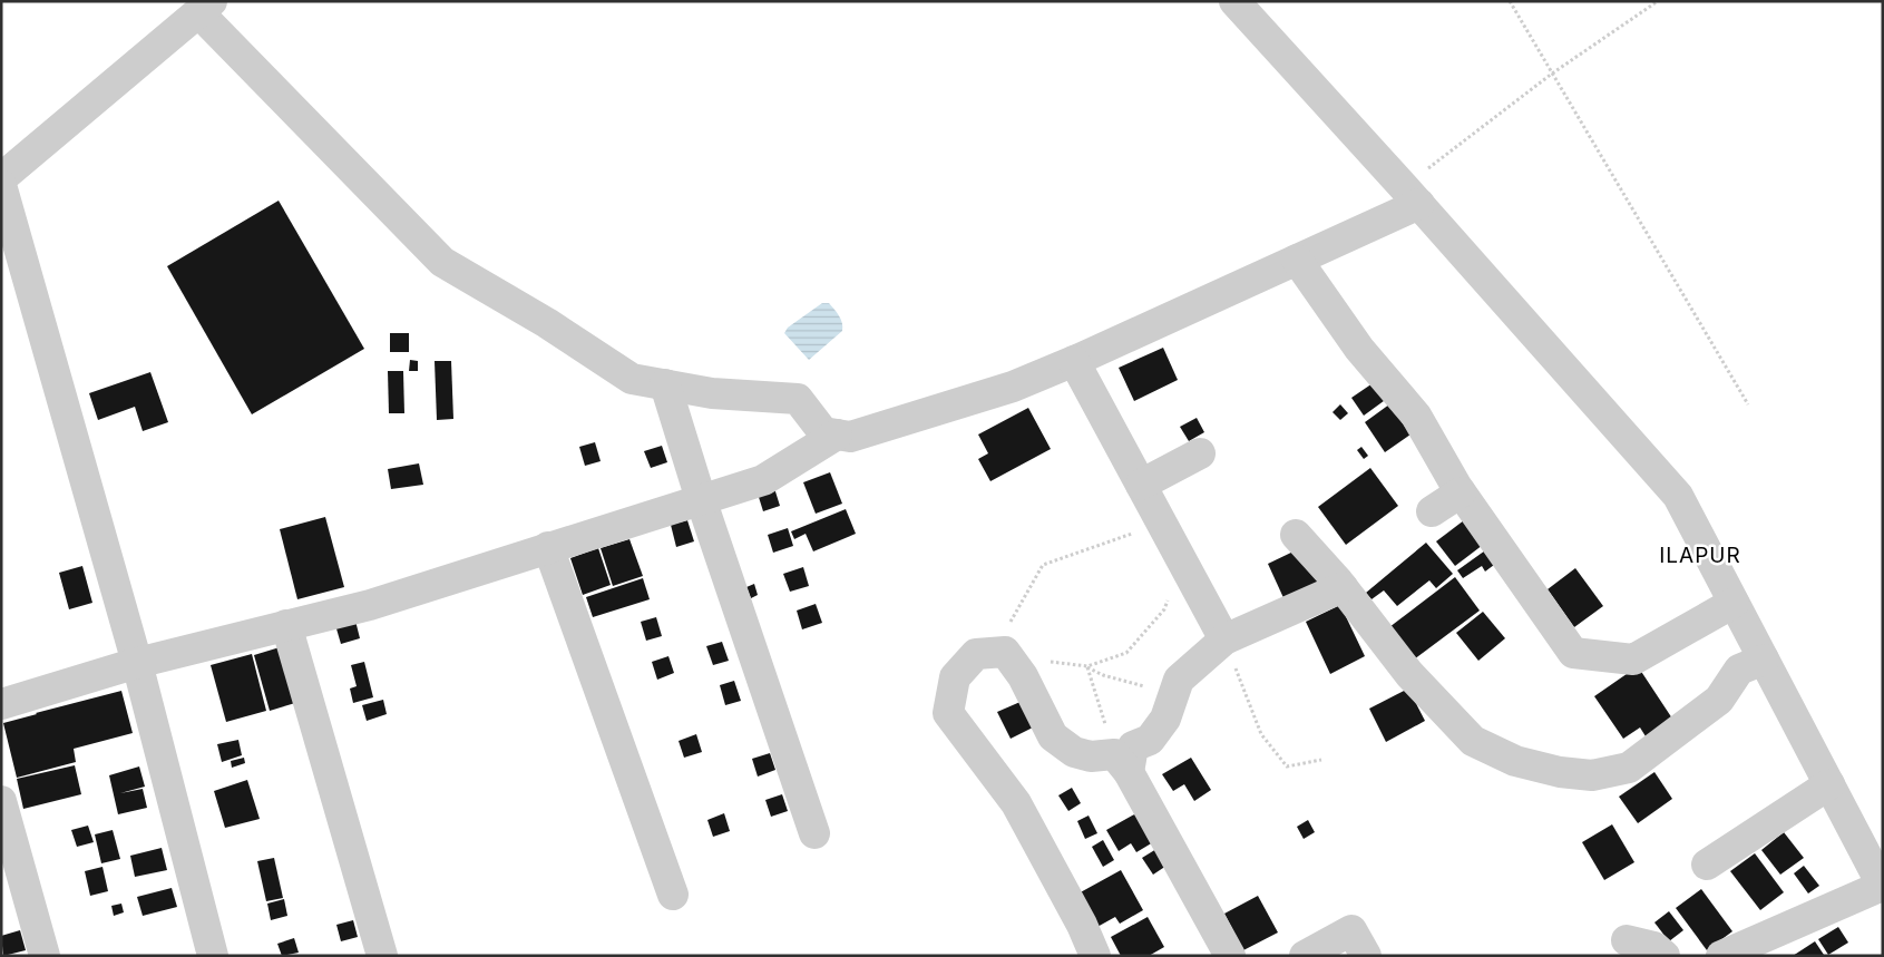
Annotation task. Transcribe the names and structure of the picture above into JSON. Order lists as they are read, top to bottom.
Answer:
{
  "districts": ["ILAPUR"]
}
